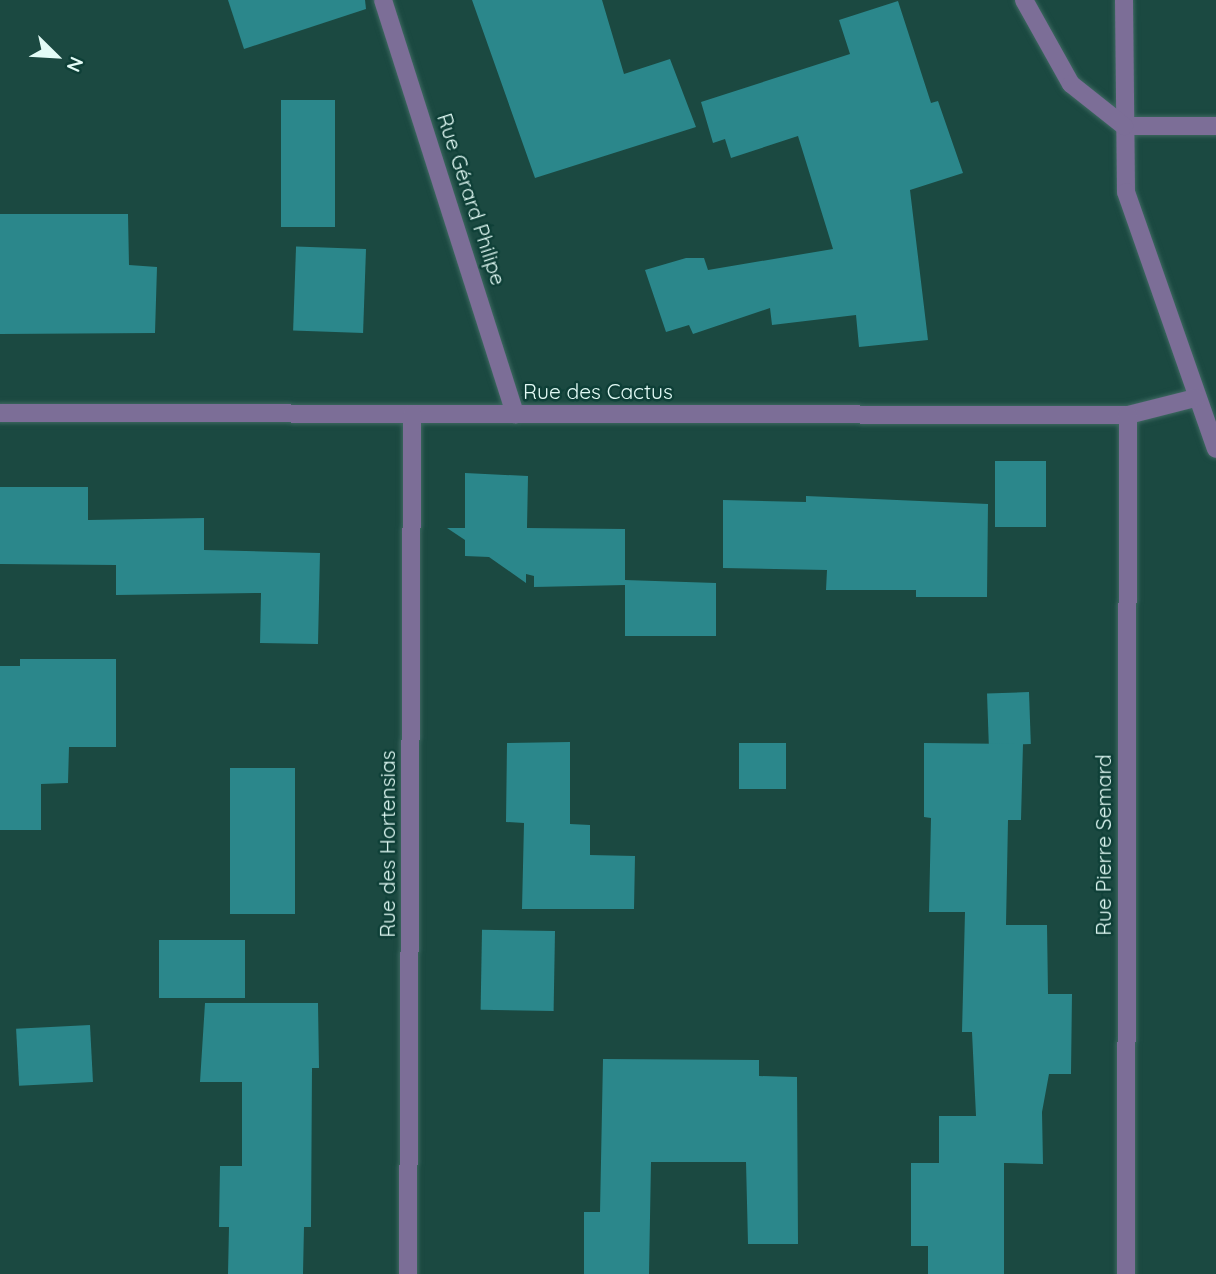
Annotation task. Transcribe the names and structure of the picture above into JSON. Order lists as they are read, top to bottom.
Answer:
{
  "streets": {
    "street": [
      "Rue Gérard Philipe",
      "Rue des Cactus",
      "Rue des Hortensias",
      "Rue Pierre Semard"
    ]
  },
  "crossings": [
    ["Rue Gérard Philipe", "Rue des Cactus"],
    ["Rue des Cactus", "Rue des Hortensias"],
    ["Rue des Cactus", "Rue Pierre Semard"]
  ],
  "north": "bottom right"
}
